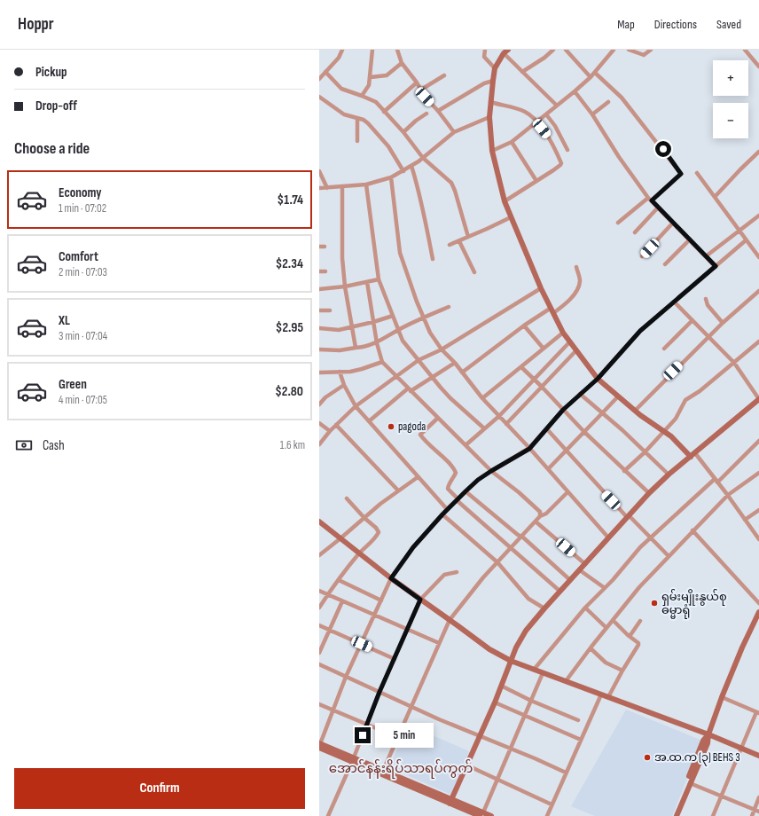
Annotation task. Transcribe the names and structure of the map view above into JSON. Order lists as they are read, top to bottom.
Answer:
{
  "districts": ["အောင်နန်းရိပ်သာရပ်ကွက်"],
  "places": ["pagoda", "ရှမ်းမျိုးနွယ်စု ဓမ္မာရုံ", "အ.ထ.က (၃) BEHS 3"],
  "page": {
    "header": "Hoppr",
    "nav": ["Map", "Directions", "Saved"],
    "banner": ["Pickup", "Drop-off"],
    "map_buttons": ["+", "−"],
    "heading": "Choose a ride",
    "list": [
      {
        "name": "Economy",
        "note": "1 min · 07:02",
        "value": "$1.74"
      },
      {
        "name": "Comfort",
        "note": "2 min · 07:03",
        "value": "$2.34"
      },
      {
        "name": "XL",
        "note": "3 min · 07:04",
        "value": "$2.95"
      },
      {
        "name": "Green",
        "note": "4 min · 07:05",
        "value": "$2.80"
      }
    ],
    "pay": ["Cash", "1.6 km"],
    "bubble": "5 min",
    "buttons": "Confirm"
  }
}
